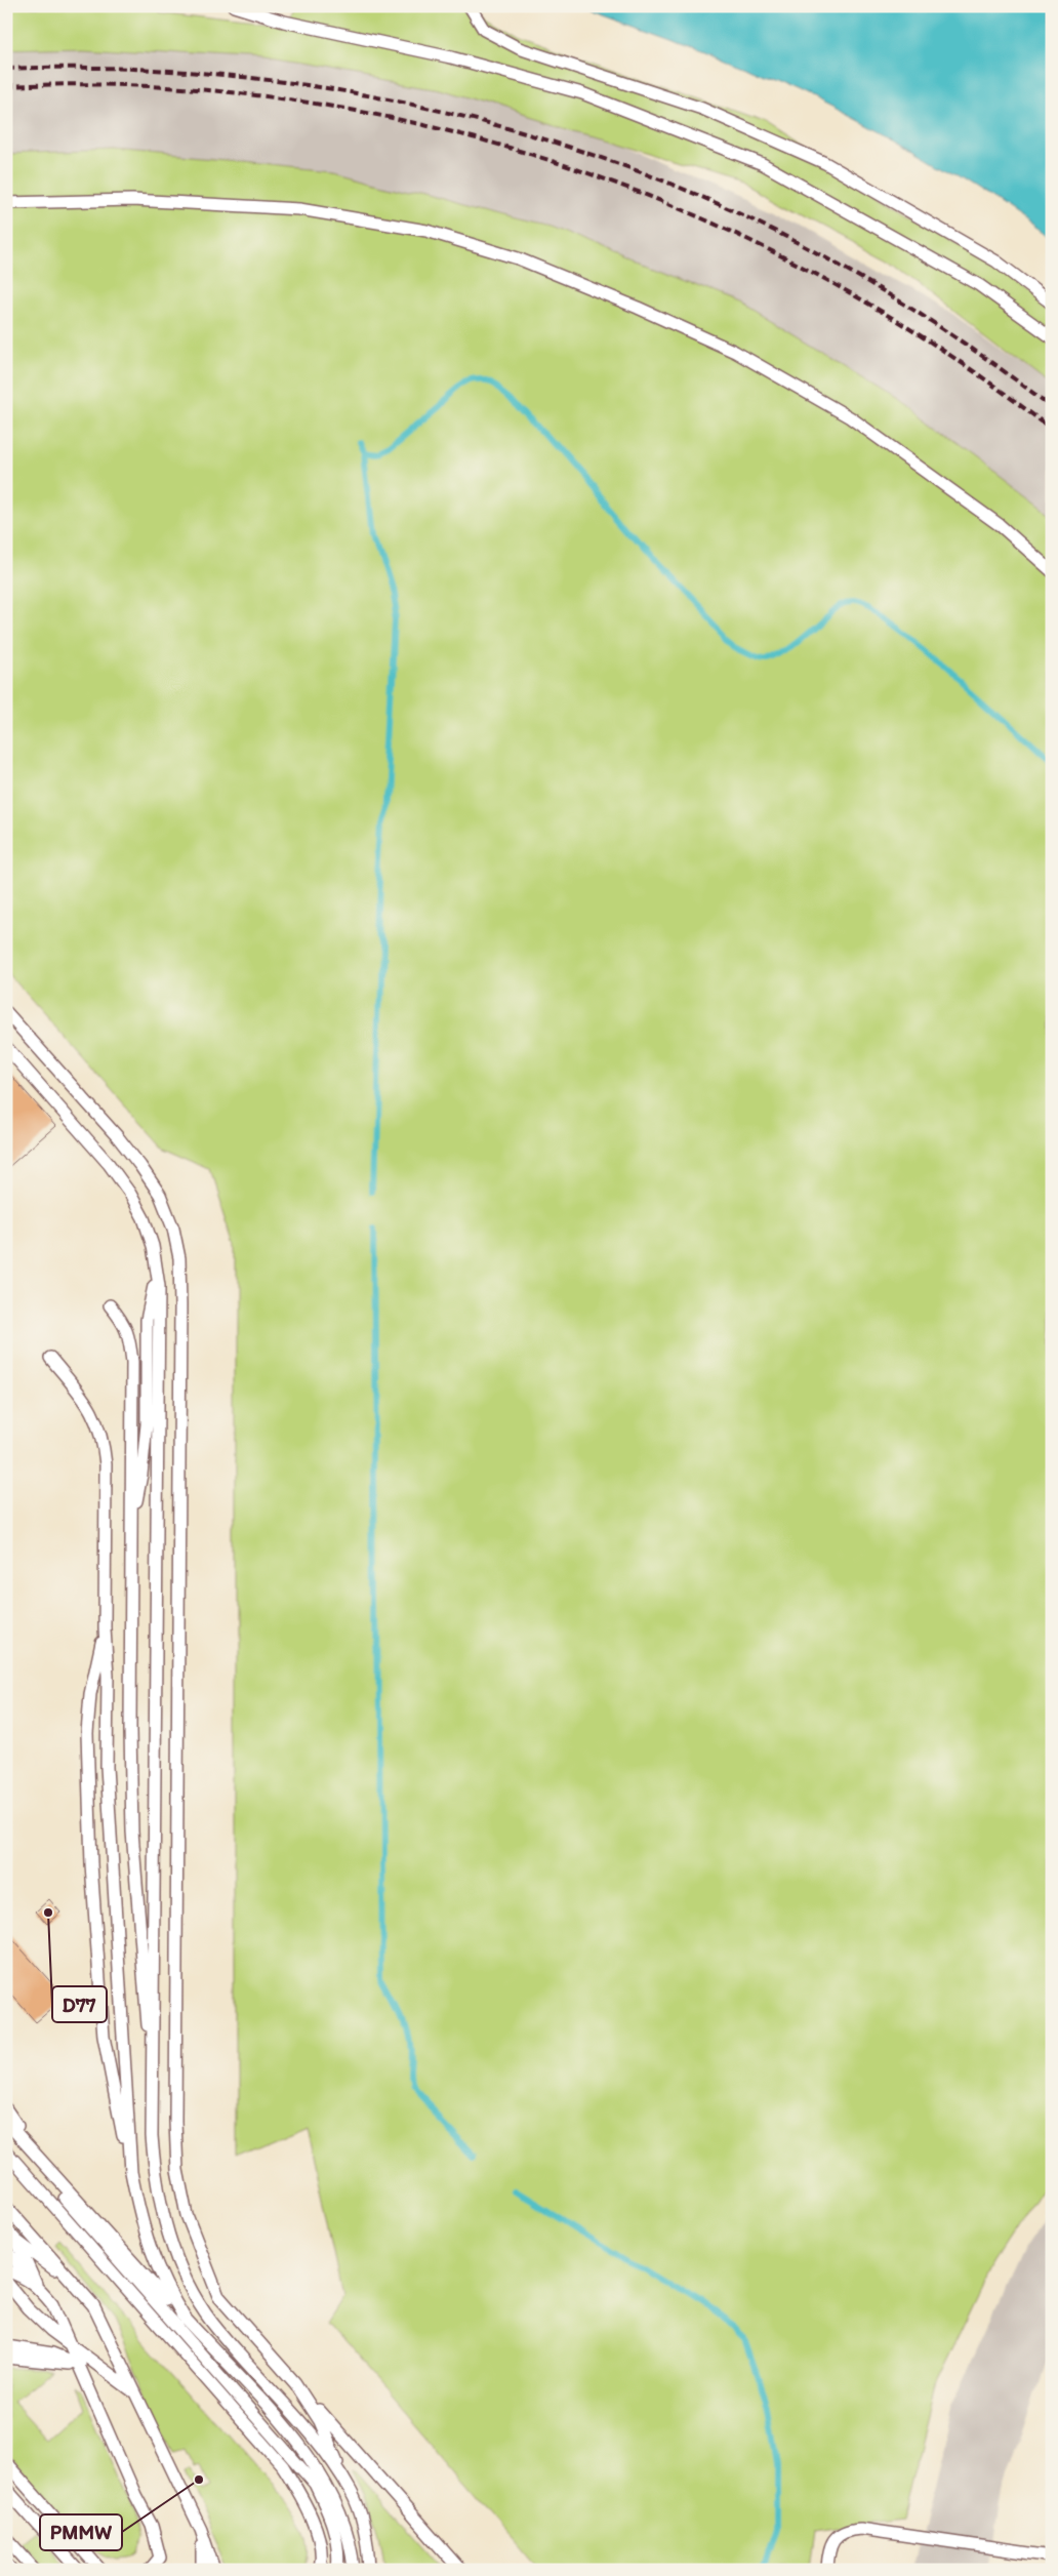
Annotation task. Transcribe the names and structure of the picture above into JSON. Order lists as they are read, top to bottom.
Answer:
{
  "places": ["D77", "PMMW"]
}
